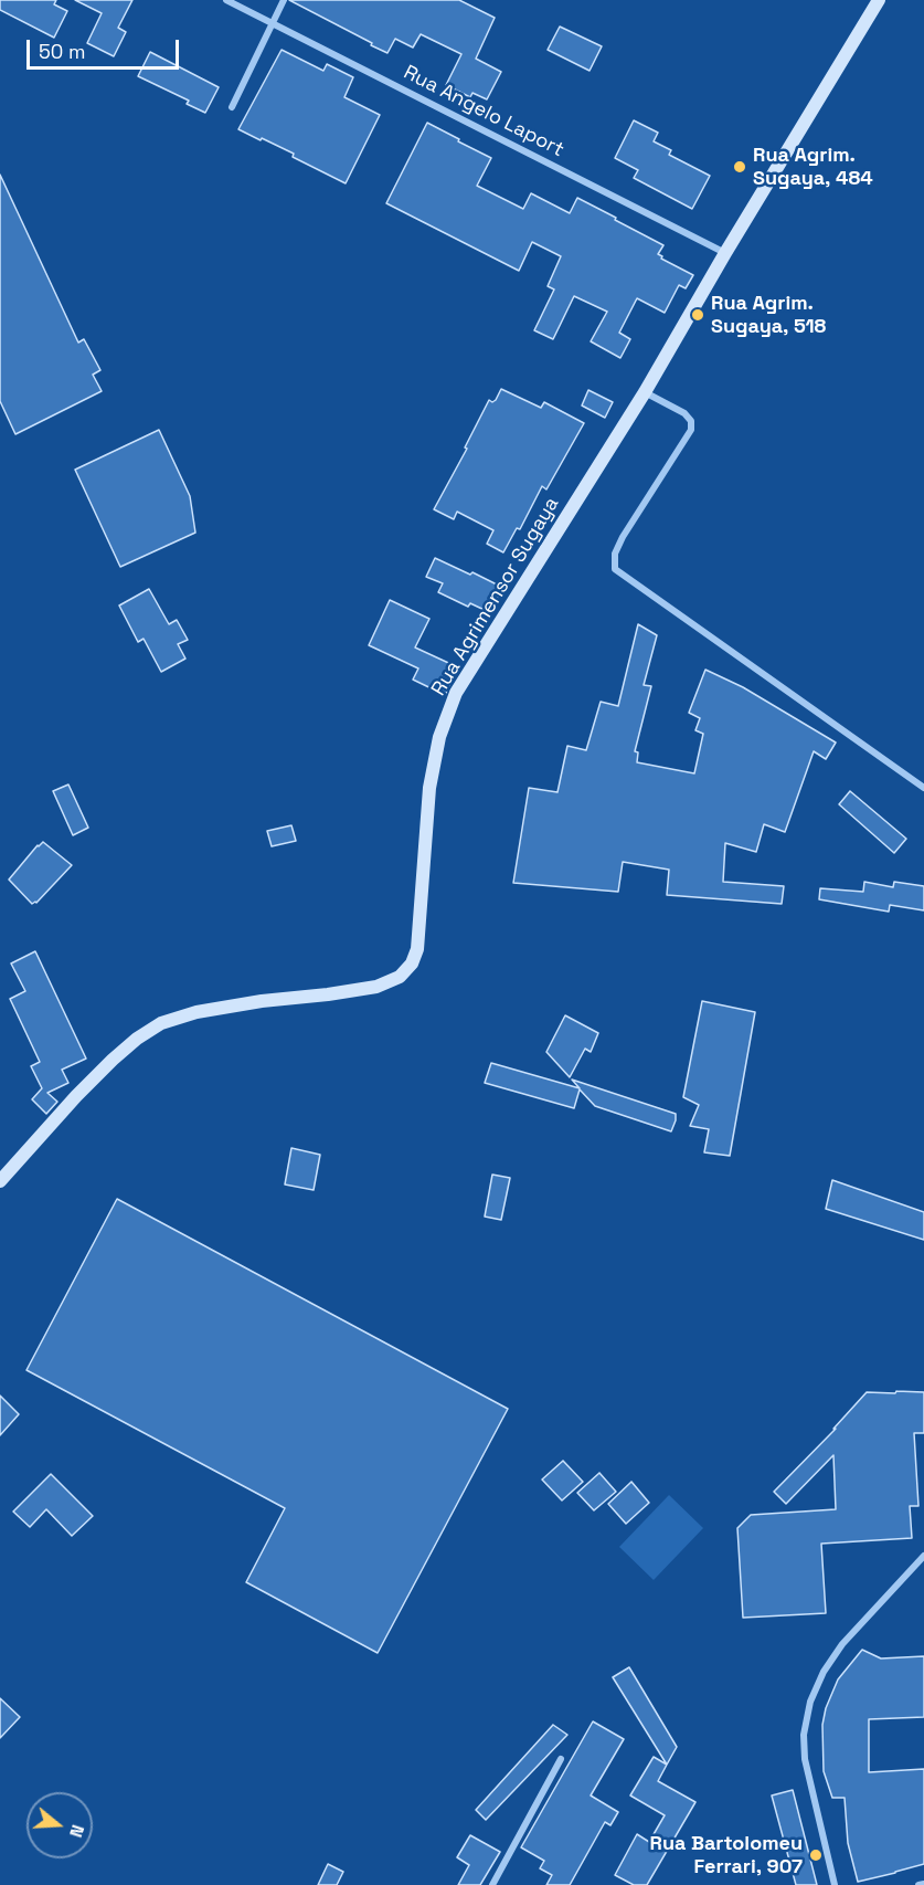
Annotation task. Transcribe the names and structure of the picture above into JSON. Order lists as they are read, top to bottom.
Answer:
{
  "streets": {
    "main road": ["Rua Agrimensor Sugaya"],
    "street": ["Rua Angelo Laport"]
  },
  "crossings": [
    ["Rua Angelo Laport", "Rua Agrimensor Sugaya"]
  ],
  "places": ["Rua Agrim. Sugaya, 484", "Rua Agrim. Sugaya, 518", "Rua Bartolomeu Ferrari, 907"],
  "scale_bar": "50 m",
  "north": "right"
}
